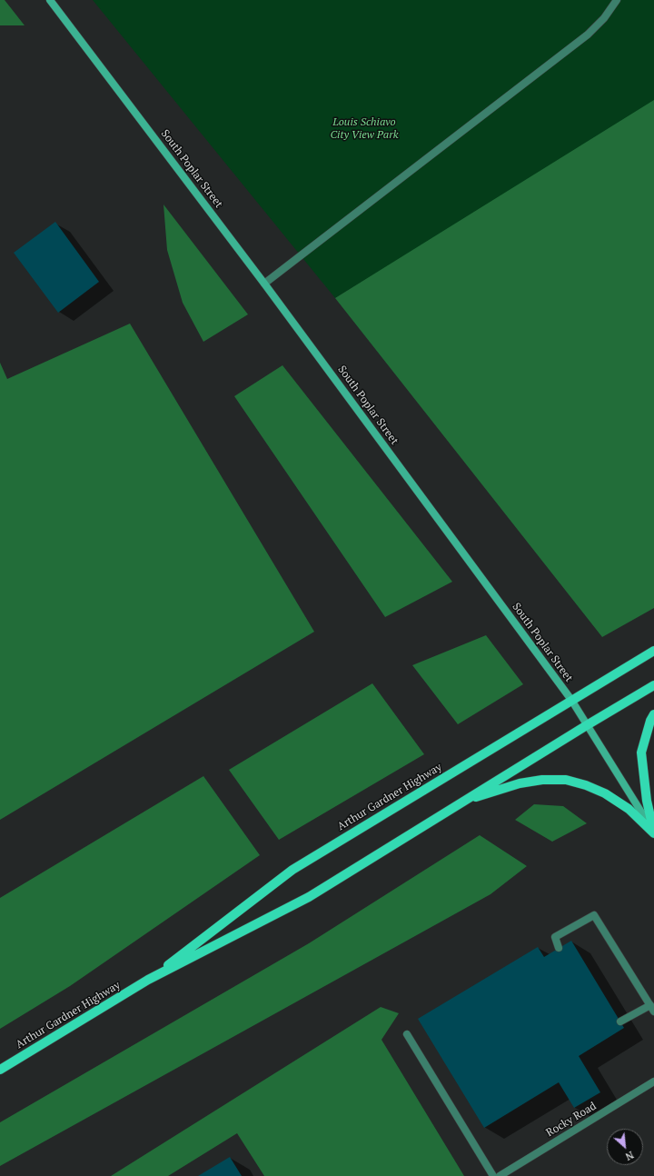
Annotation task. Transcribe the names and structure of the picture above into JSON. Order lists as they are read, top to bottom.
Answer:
{
  "streets": {
    "main road": ["Arthur Gardner Highway"],
    "street": ["South Poplar Street", "Rocky Road"]
  },
  "crossings": [
    ["South Poplar Street", "Arthur Gardner Highway"]
  ],
  "parks": ["Louis Schiavo City View Park"],
  "north": "bottom right"
}
